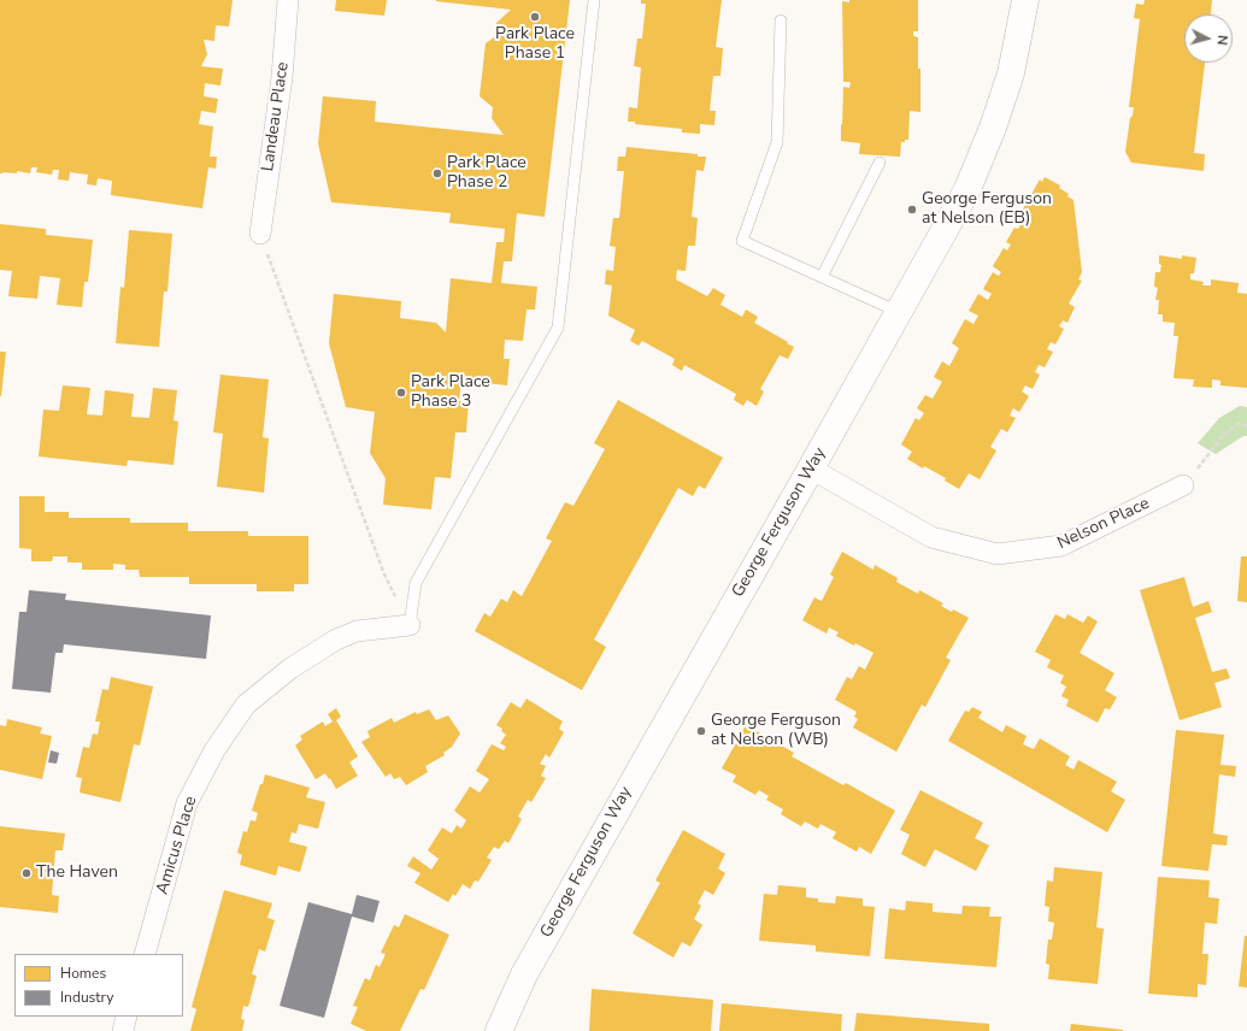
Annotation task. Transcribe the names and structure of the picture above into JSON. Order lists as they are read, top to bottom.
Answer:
{
  "streets": {
    "main road": ["George Ferguson Way"],
    "street": ["Landeau Place", "Nelson Place", "Amicus Place"]
  },
  "crossings": [
    ["George Ferguson Way", "Nelson Place"]
  ],
  "places": [
    "Park Place Phase 1",
    "Park Place Phase 2",
    "George Ferguson at Nelson (EB)",
    "Park Place Phase 3",
    "George Ferguson at Nelson (WB)",
    "The Haven"
  ],
  "legend": ["Homes", "Industry"],
  "north": "right"
}
